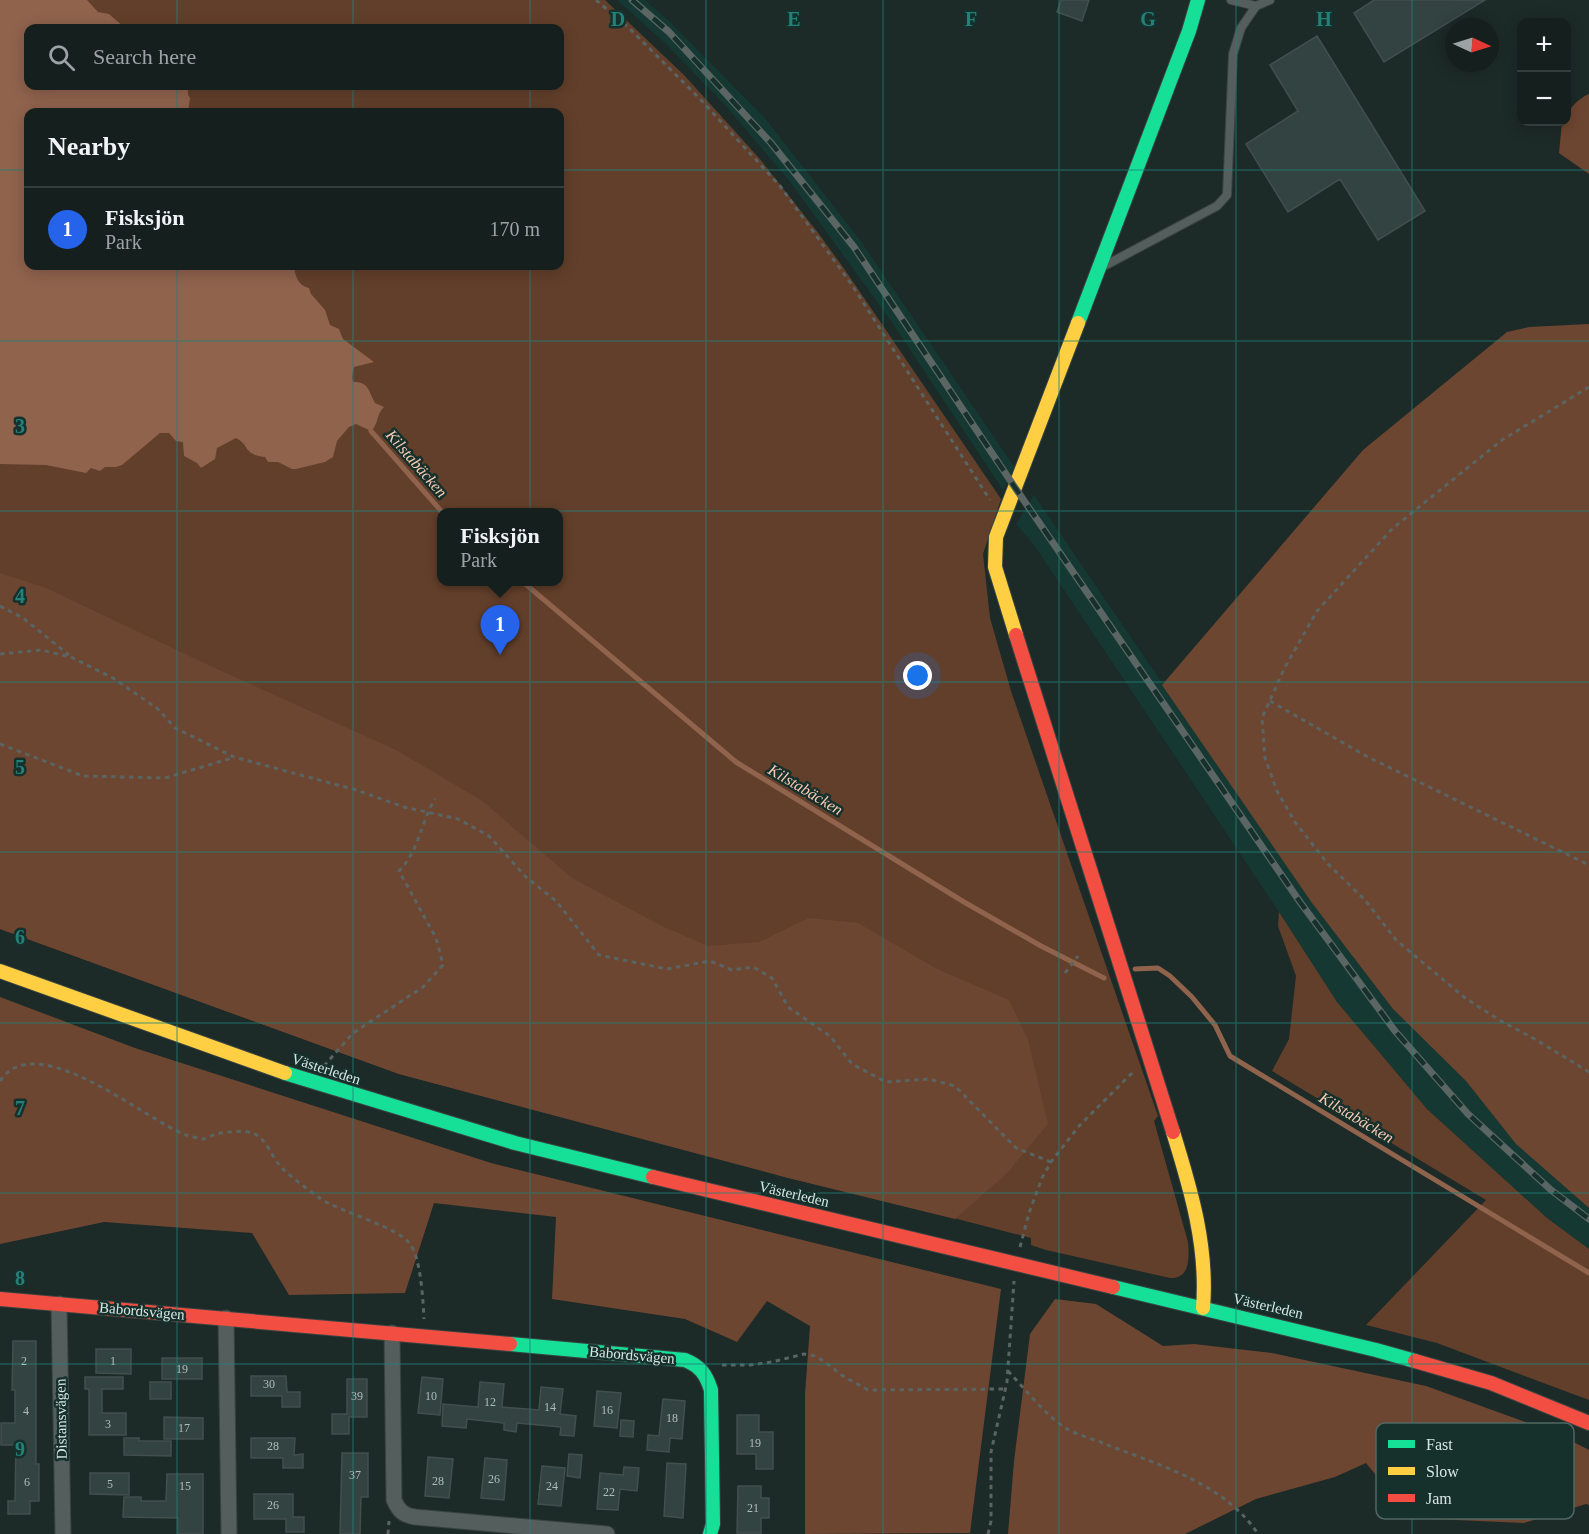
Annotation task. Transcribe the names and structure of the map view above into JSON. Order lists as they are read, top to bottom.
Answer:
{
  "streets": {
    "street": ["Västerleden", "Babordsvägen", "Distansvägen"]
  },
  "crossings": [
    ["Babordsvägen", "Distansvägen"]
  ],
  "water": ["Kilstabäcken"],
  "house_numbers": [
    "2",
    "1",
    "19",
    "30",
    "39",
    "10",
    "12",
    "14",
    "16",
    "4",
    "18",
    "3",
    "17",
    "19",
    "28",
    "37",
    "26",
    "28",
    "6",
    "5",
    "15",
    "24",
    "22",
    "26",
    "21"
  ],
  "legend": ["Fast", "Slow", "Jam"],
  "north": "right",
  "page": {
    "map_buttons": ["+", "−"],
    "search": "Search here",
    "heading": "Nearby",
    "list": [
      {
        "mark": "1",
        "name": "Fisksjön",
        "note": "Park",
        "value": "170 m"
      }
    ],
    "popup": ["Fisksjön", "Park"],
    "pins": "1"
  },
  "grid": {
    "columns": [
      "D",
      "E",
      "F",
      "G",
      "H"
    ],
    "rows": [
      "3",
      "4",
      "5",
      "6",
      "7",
      "8",
      "9"
    ]
  }
}
